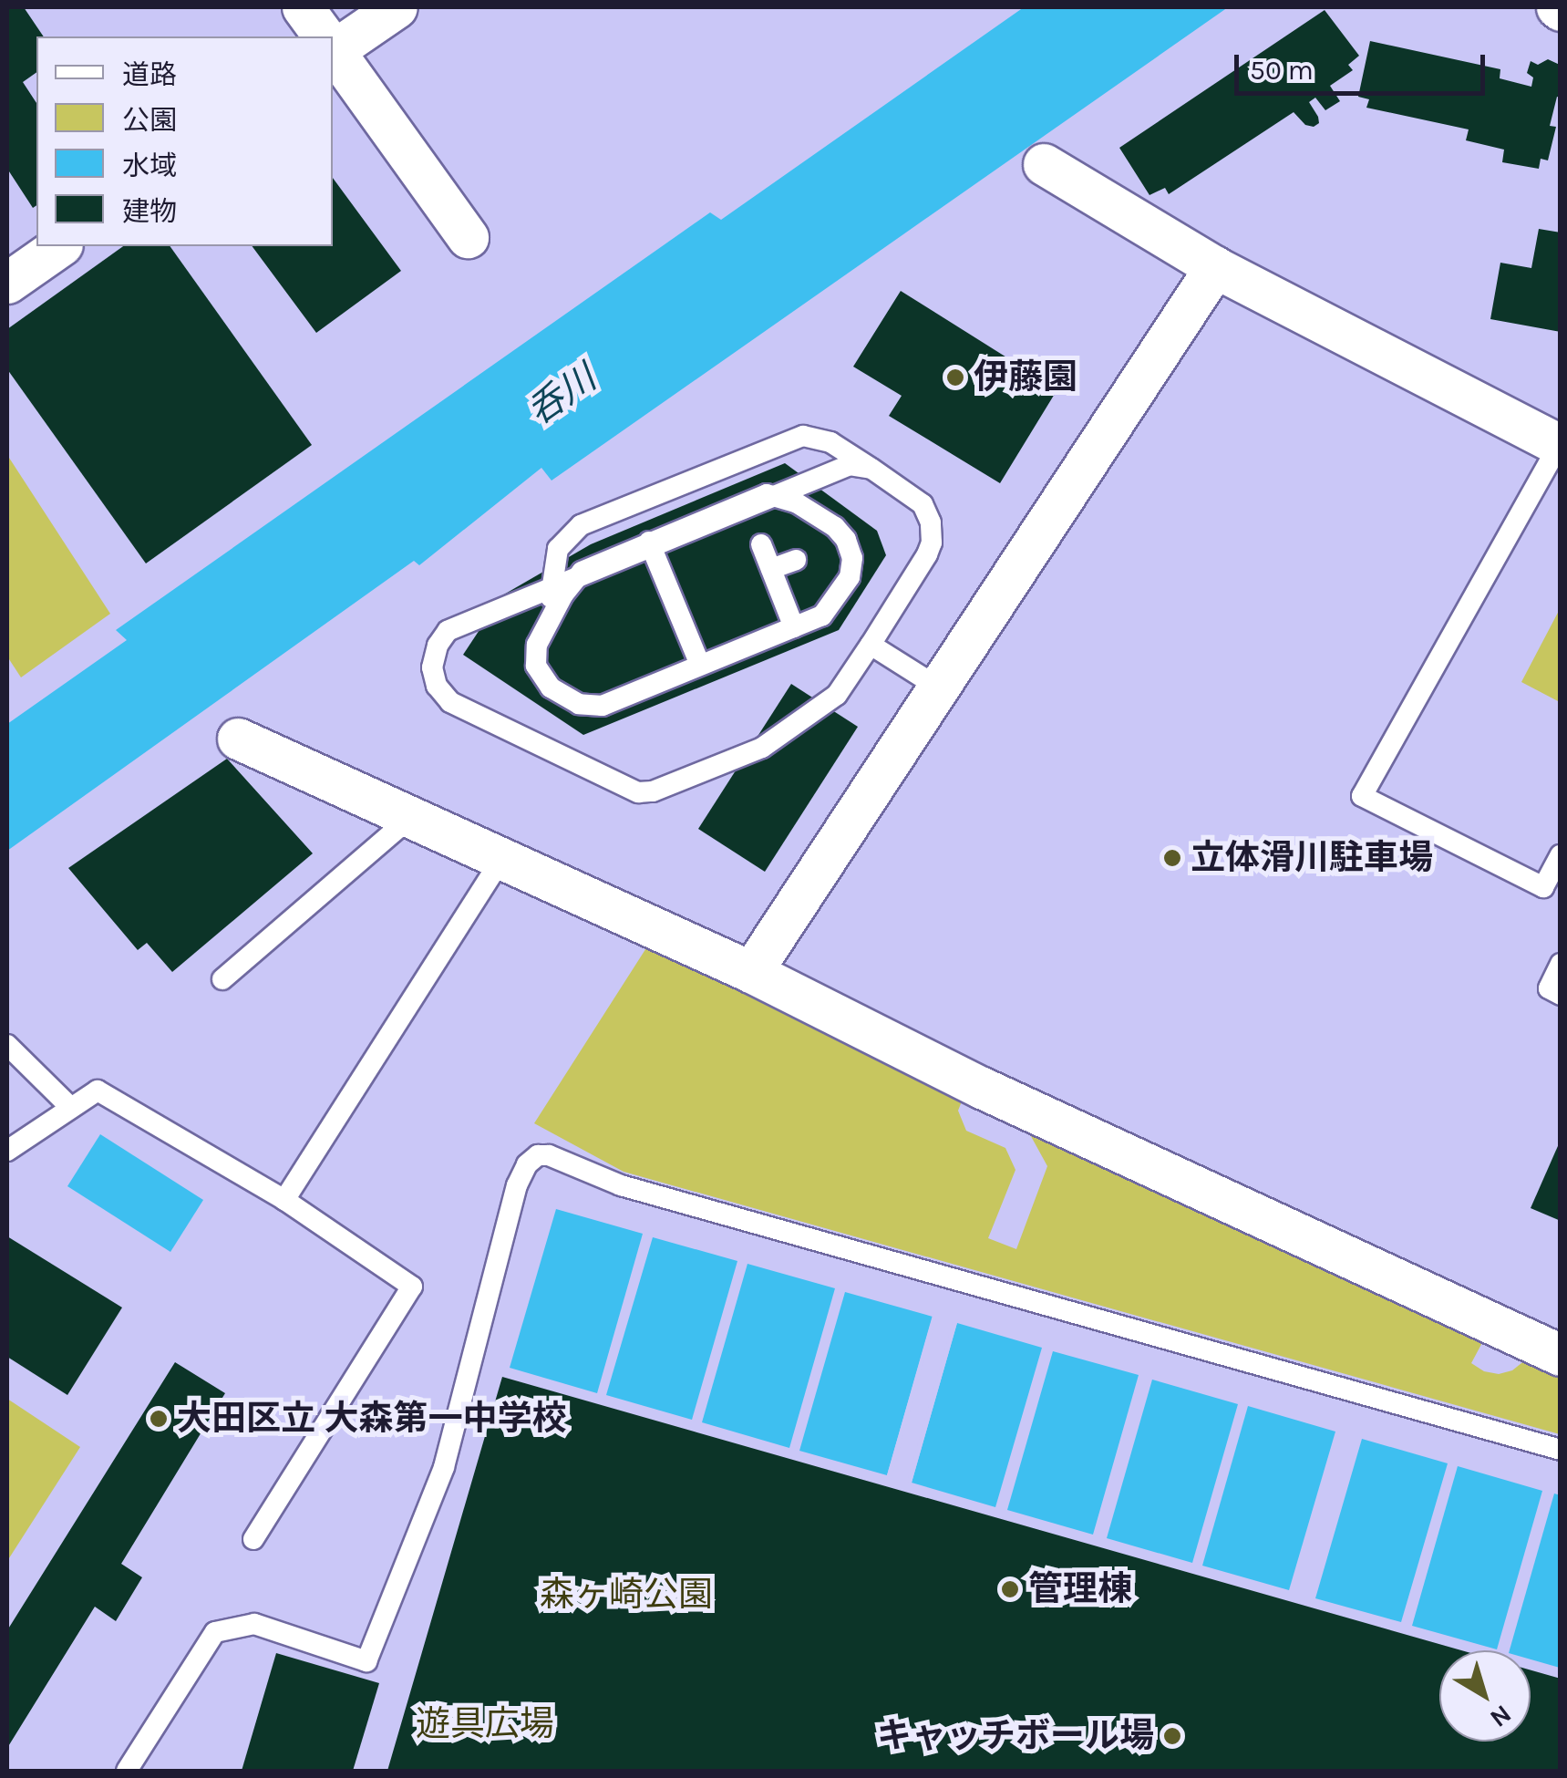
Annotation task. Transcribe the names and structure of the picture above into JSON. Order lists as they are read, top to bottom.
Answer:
{
  "water": ["呑川"],
  "parks": ["森ヶ崎公園", "遊具広場"],
  "places": [
    "伊藤園",
    "立体滑川駐車場",
    "大田区立 大森第一中学校",
    "管理棟",
    "キャッチボール場"
  ],
  "legend": [
    "道路",
    "公園",
    "水域",
    "建物"
  ],
  "scale_bar": "50 m",
  "north": "bottom right"
}
